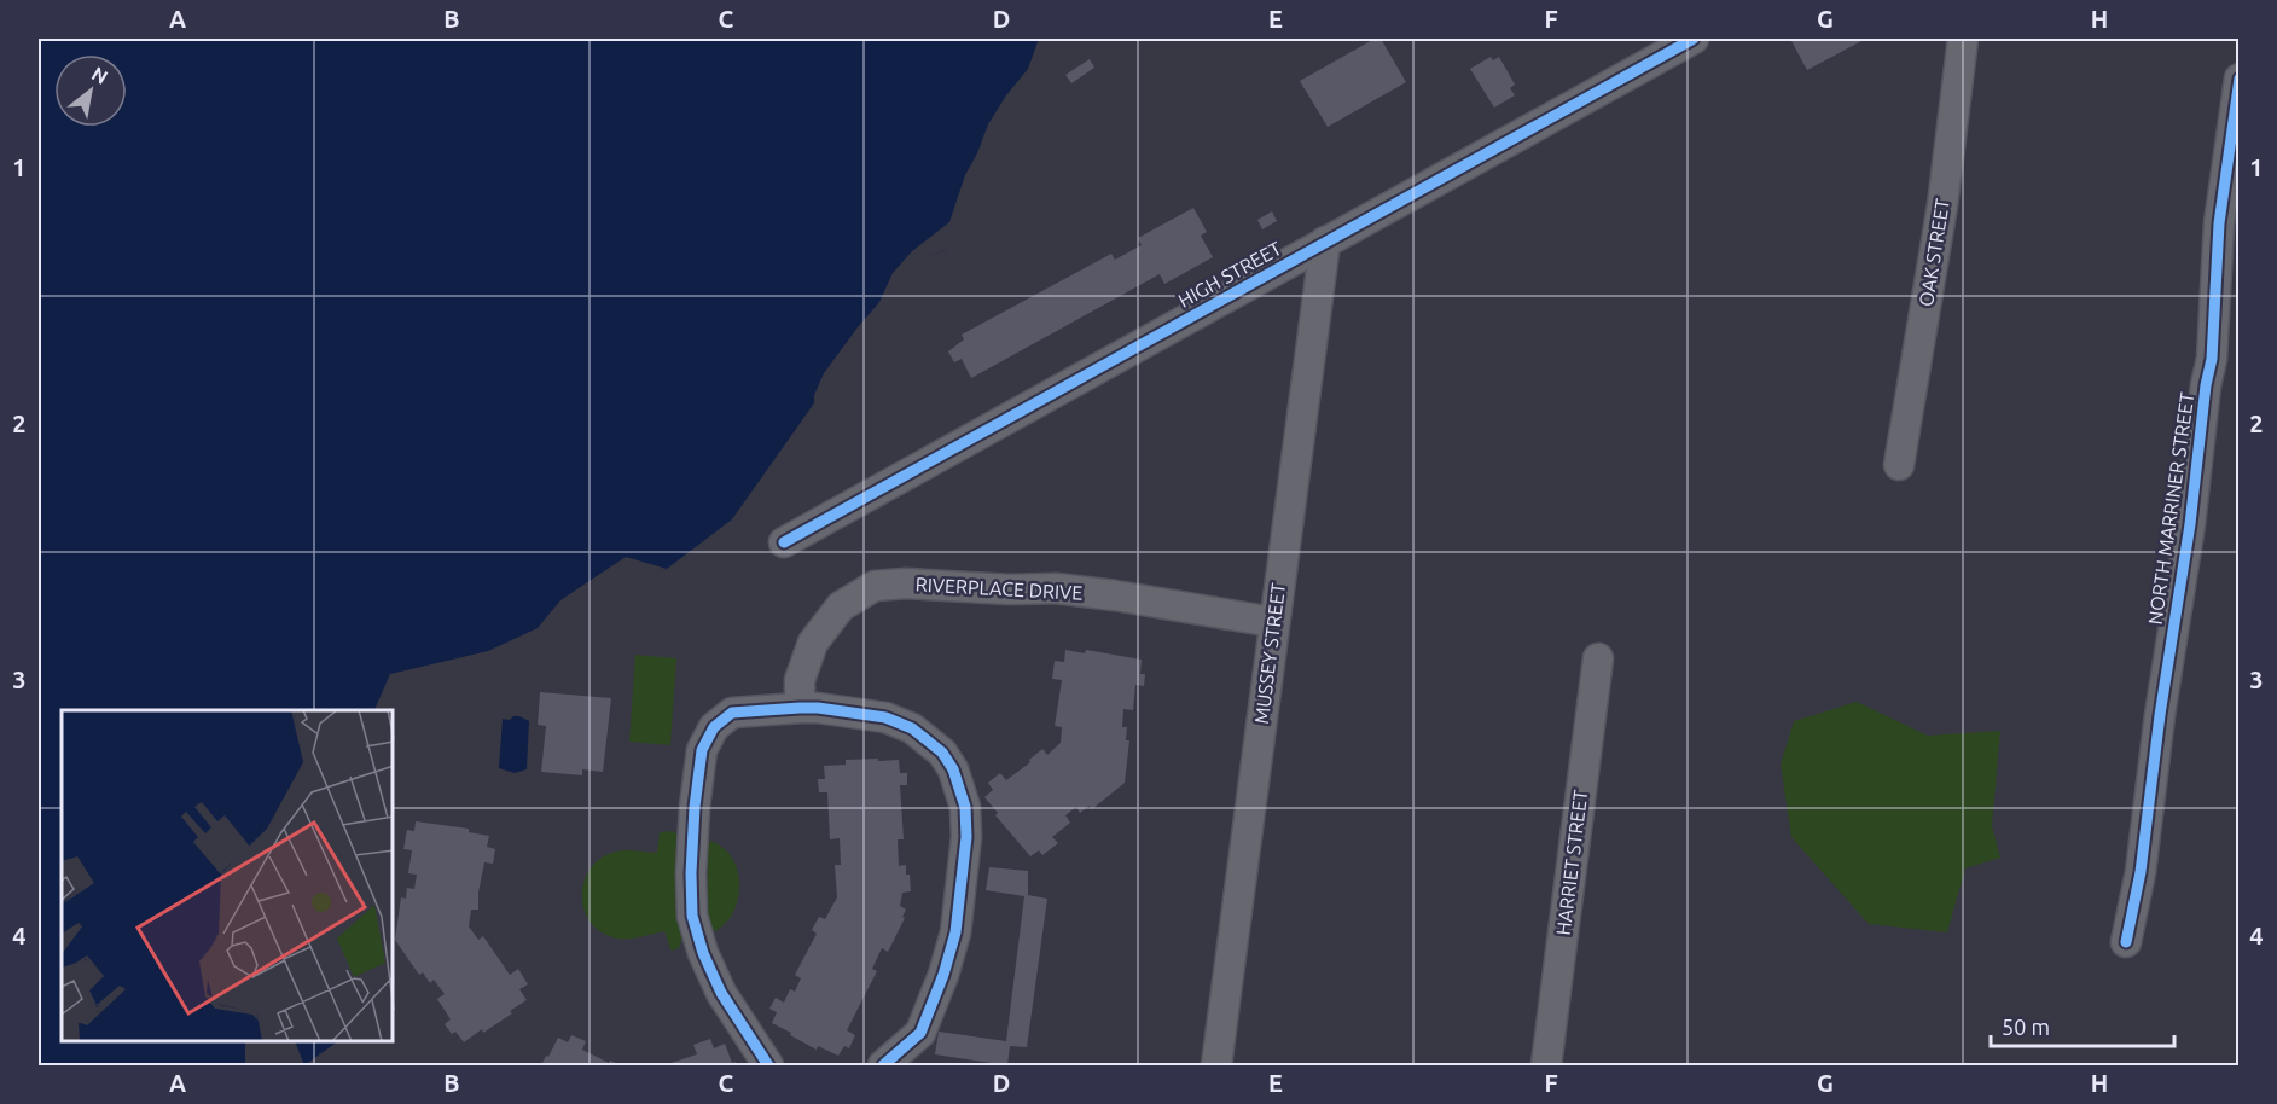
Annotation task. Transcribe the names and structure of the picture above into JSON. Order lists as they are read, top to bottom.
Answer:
{
  "streets": {
    "street": [
      "OAK STREET",
      "HIGH STREET",
      "NORTH MARRINER STREET",
      "RIVERPLACE DRIVE",
      "MUSSEY STREET",
      "HARRIET STREET"
    ]
  },
  "crossings": [
    ["HIGH STREET", "MUSSEY STREET"],
    ["RIVERPLACE DRIVE", "MUSSEY STREET"]
  ],
  "scale_bar": "50 m",
  "north": "top right",
  "grid": {
    "columns": [
      "A",
      "B",
      "C",
      "D",
      "E",
      "F",
      "G",
      "H"
    ],
    "rows": [
      "1",
      "2",
      "3",
      "4"
    ]
  }
}
